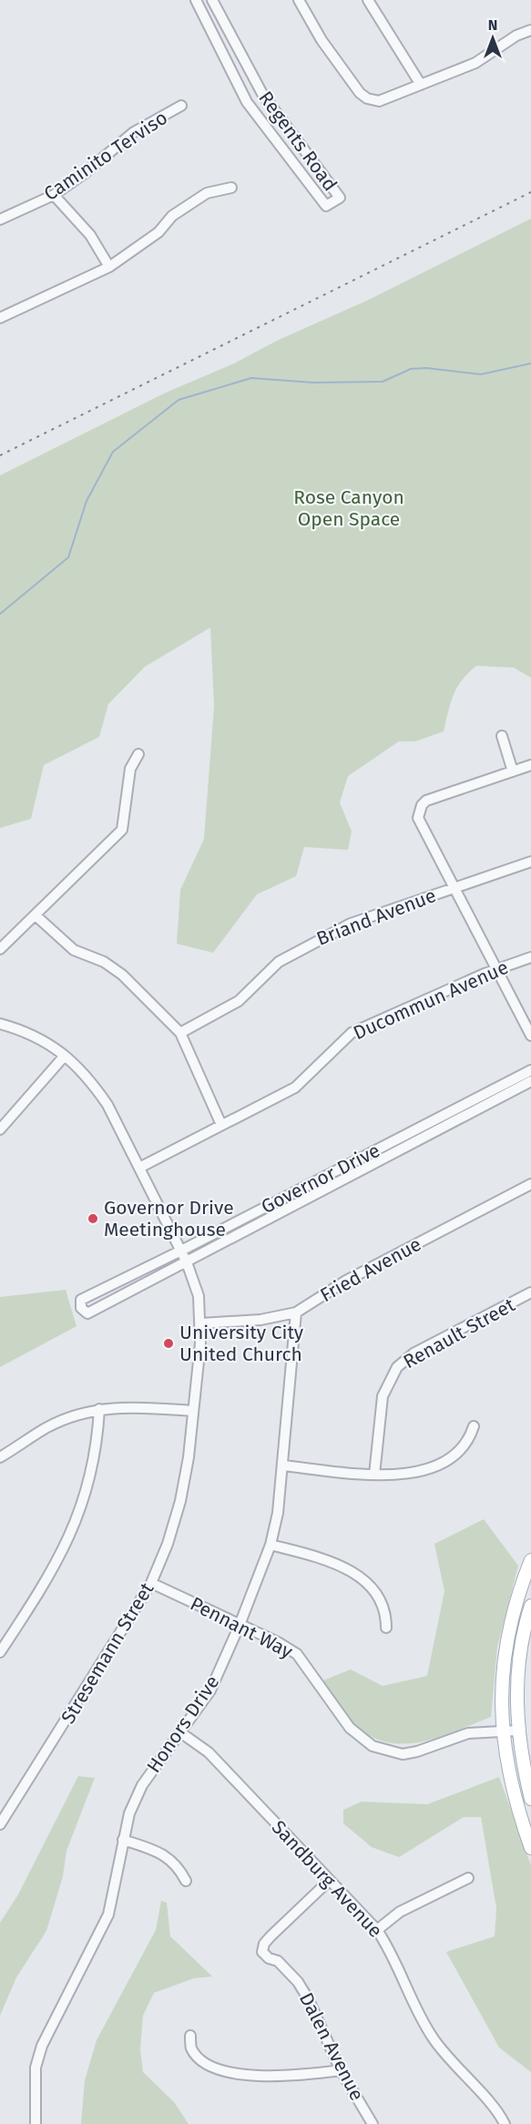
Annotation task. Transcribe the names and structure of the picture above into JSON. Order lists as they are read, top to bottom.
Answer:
{
  "streets": {
    "street": [
      "Regents Road",
      "Caminito Terviso",
      "Briand Avenue",
      "Ducommun Avenue",
      "Governor Drive",
      "Fried Avenue",
      "Renault Street",
      "Pennant Way",
      "Stresemann Street",
      "Honors Drive",
      "Sandburg Avenue",
      "Dalen Avenue"
    ]
  },
  "crossings": [
    ["Ducommun Avenue", "Stresemann Street"],
    ["Governor Drive", "Stresemann Street"],
    ["Fried Avenue", "Stresemann Street"],
    ["Fried Avenue", "Honors Drive"],
    ["Pennant Way", "Stresemann Street"],
    ["Pennant Way", "Honors Drive"],
    ["Honors Drive", "Sandburg Avenue"],
    ["Sandburg Avenue", "Dalen Avenue"]
  ],
  "parks": ["Rose Canyon Open Space"],
  "places": ["Governor Drive Meetinghouse", "University City United Church"],
  "north": "top"
}
